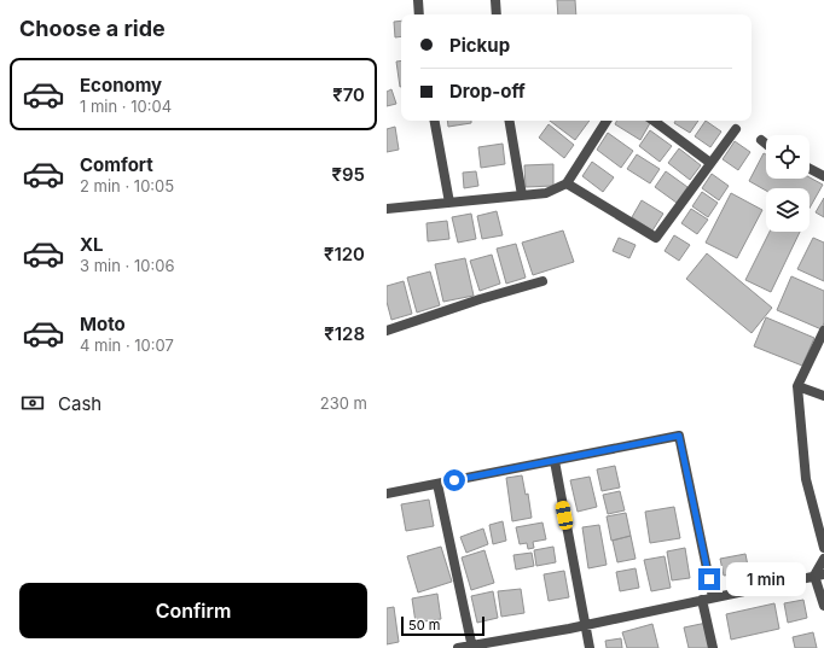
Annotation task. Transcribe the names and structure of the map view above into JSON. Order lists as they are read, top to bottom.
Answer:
{
  "scale_bar": "50 m",
  "page": {
    "heading": "Choose a ride",
    "banner": ["Pickup", "Drop-off"],
    "list": [
      {
        "name": "Economy",
        "note": "1 min · 10:04",
        "value": "₹70"
      },
      {
        "name": "Comfort",
        "note": "2 min · 10:05",
        "value": "₹95"
      },
      {
        "name": "XL",
        "note": "3 min · 10:06",
        "value": "₹120"
      },
      {
        "name": "Moto",
        "note": "4 min · 10:07",
        "value": "₹128"
      }
    ],
    "pay": ["Cash", "230 m"],
    "bubble": "1 min",
    "buttons": "Confirm",
    "scale": "50 m"
  }
}
